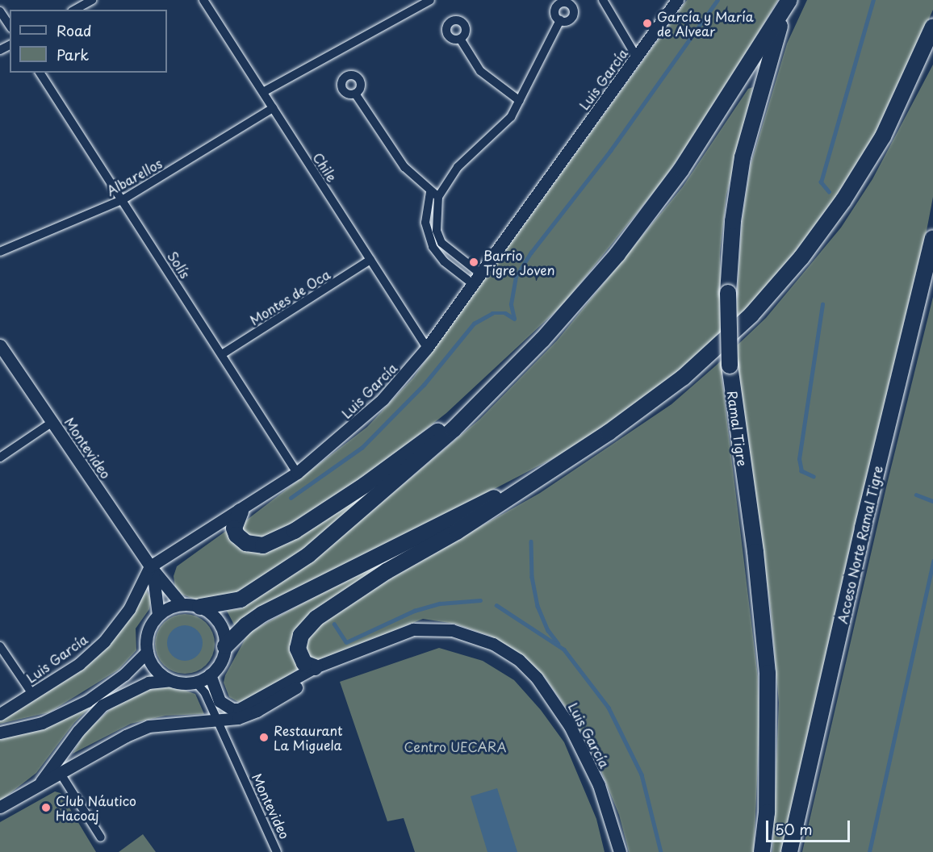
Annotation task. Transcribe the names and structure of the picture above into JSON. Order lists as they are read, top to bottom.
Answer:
{
  "streets": {
    "highway": ["Ramal Tigre", "Acceso Norte Ramal Tigre"],
    "street": [
      "Luis García",
      "Chile",
      "Albarellos",
      "Solís",
      "Montes de Oca",
      "Montevideo"
    ]
  },
  "crossings": [
    ["Luis García", "Chile"],
    ["Luis García", "Solís"],
    ["Luis García", "Montevideo"],
    ["Chile", "Albarellos"],
    ["Chile", "Montes de Oca"],
    ["Albarellos", "Solís"],
    ["Solís", "Montes de Oca"]
  ],
  "parks": ["Centro UECARA"],
  "places": [
    "García y María de Alvear",
    "Barrio Tigre Joven",
    "Restaurant La Miguela",
    "Club Náutico Hacoaj"
  ],
  "legend": ["Road", "Park"],
  "scale_bar": "50 m"
}
